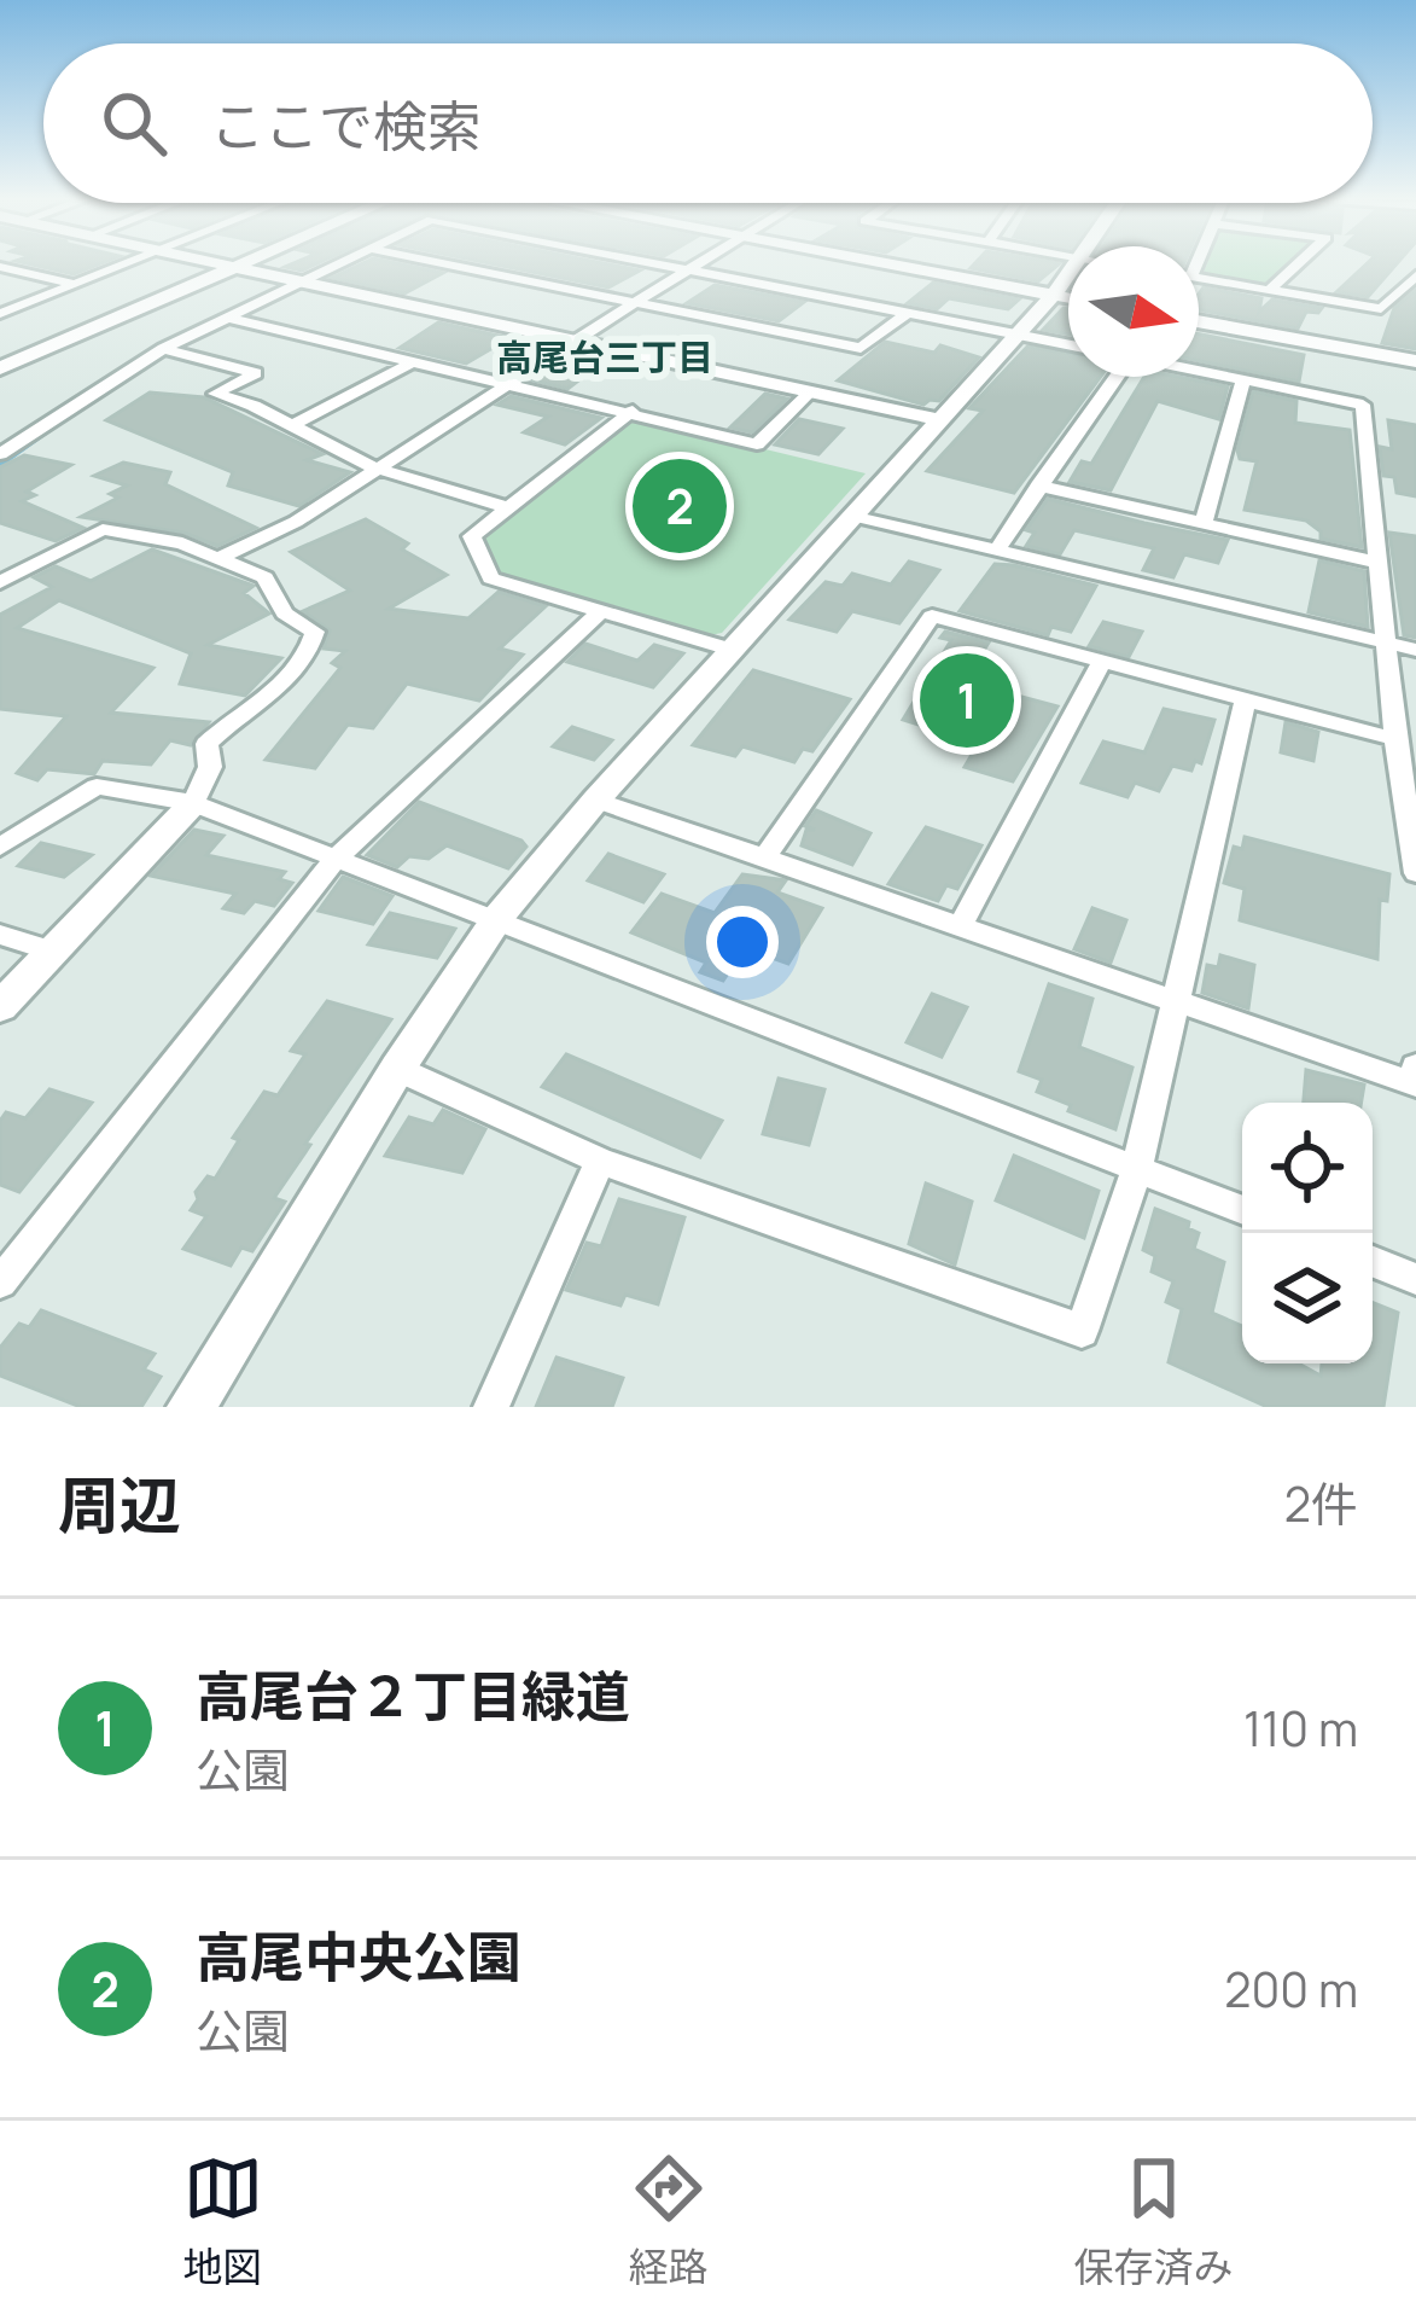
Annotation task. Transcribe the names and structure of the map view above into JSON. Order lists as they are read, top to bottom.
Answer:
{
  "districts": ["高尾台三丁目"],
  "north": "right",
  "page": {
    "search": "ここで検索",
    "pins": ["2", "1"],
    "heading": ["周辺", "2件"],
    "list": [
      {
        "mark": "1",
        "name": "高尾台２丁目緑道",
        "note": "公園",
        "value": "110 m"
      },
      {
        "mark": "2",
        "name": "高尾中央公園",
        "note": "公園",
        "value": "200 m"
      }
    ],
    "nav": ["地図", "経路", "保存済み"]
  }
}
